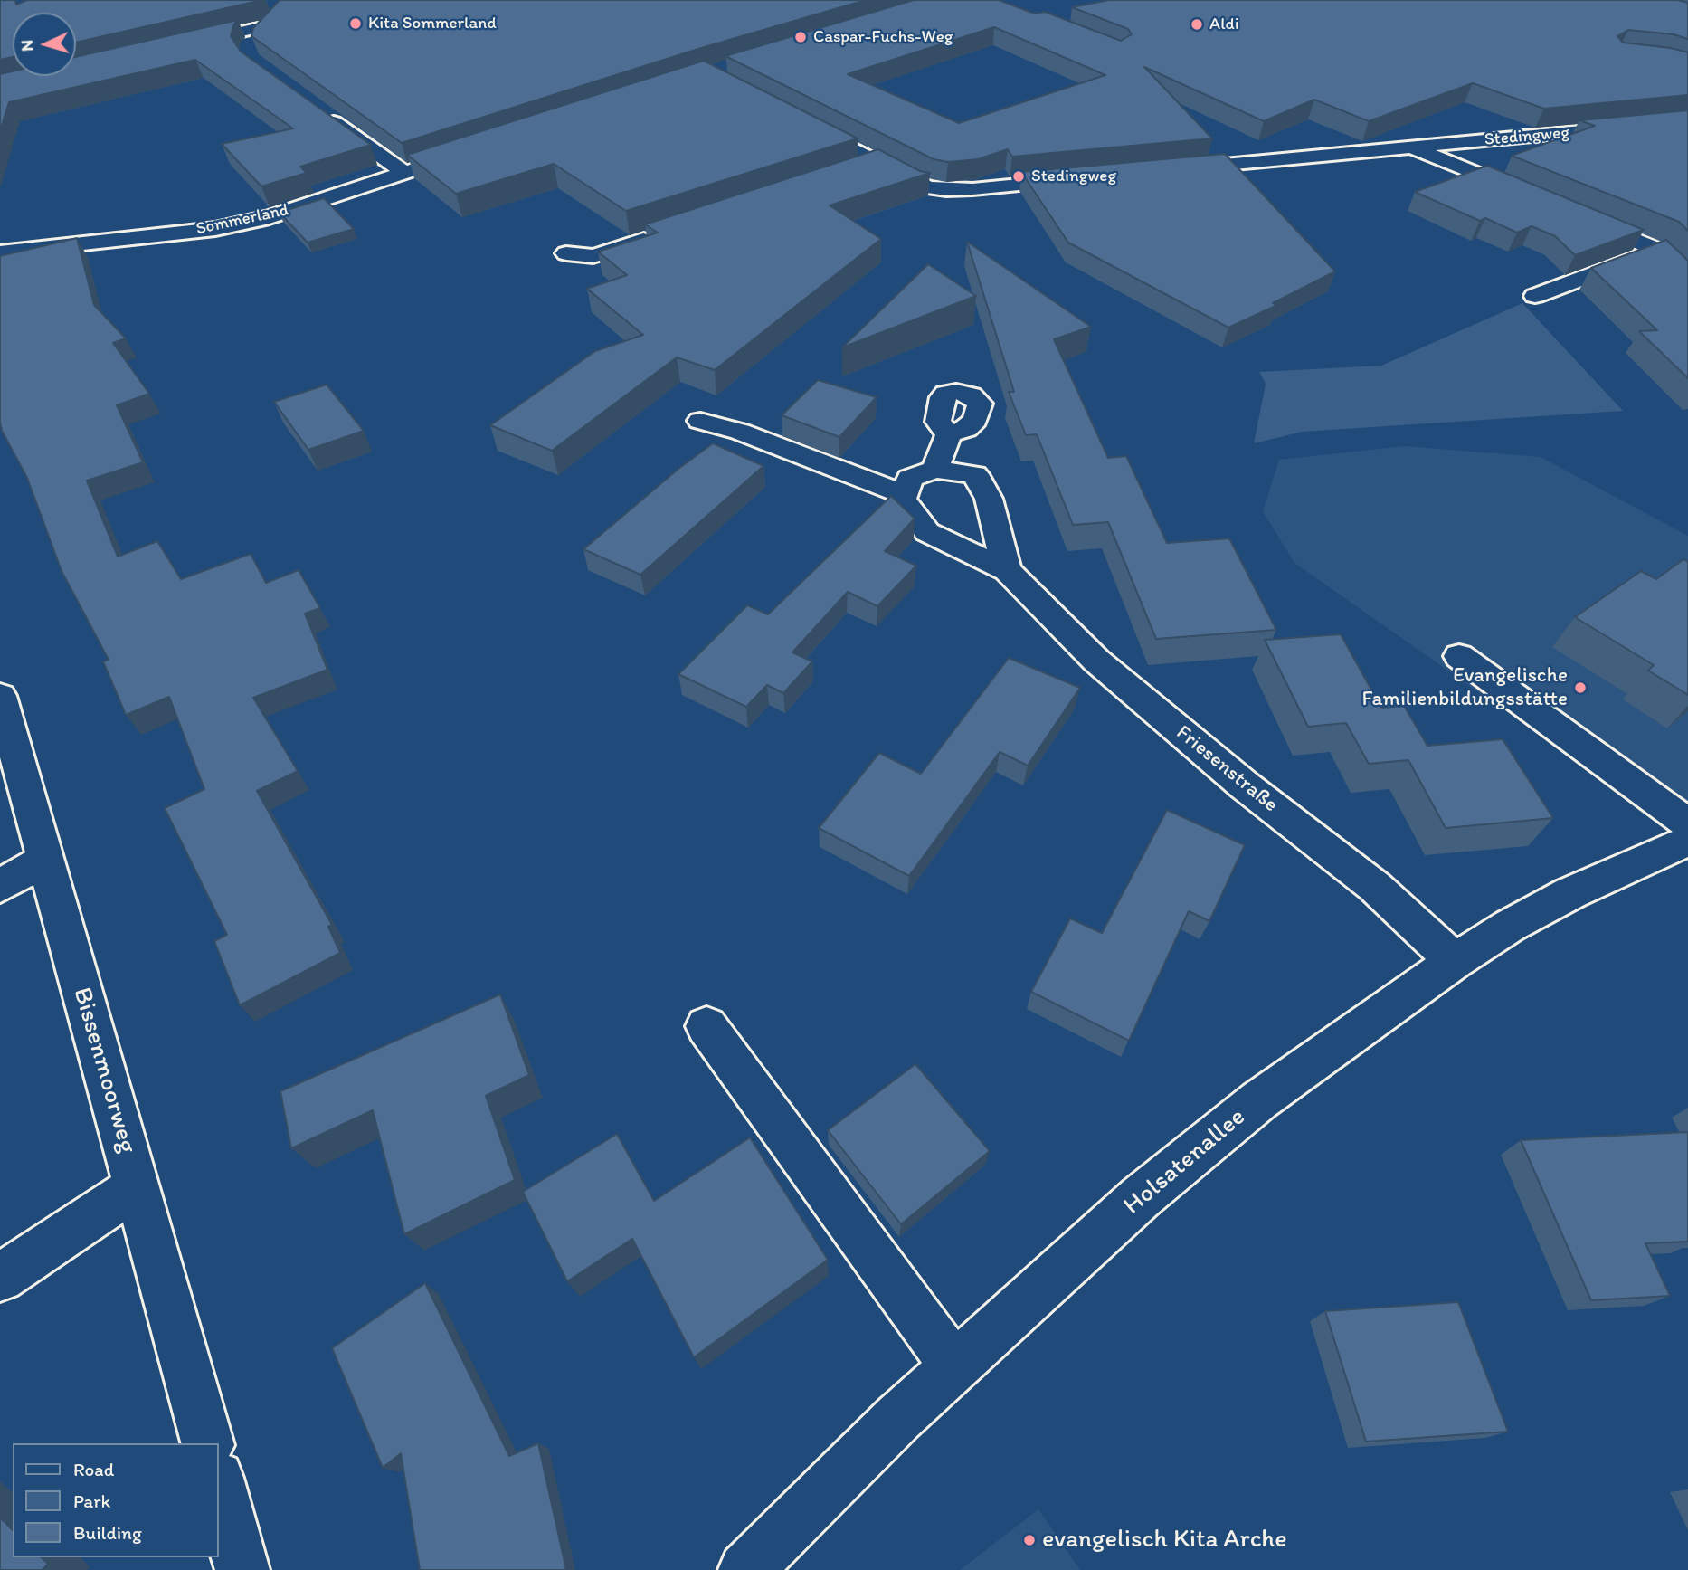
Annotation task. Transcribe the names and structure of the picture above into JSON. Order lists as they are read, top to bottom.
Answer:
{
  "streets": {
    "street": [
      "Stedingweg",
      "Sommerland",
      "Friesenstraße",
      "Bissenmoorweg",
      "Holsatenallee"
    ]
  },
  "crossings": [
    ["Friesenstraße", "Holsatenallee"]
  ],
  "places": [
    "Kita Sommerland",
    "Aldi",
    "Caspar-Fuchs-Weg",
    "Stedingweg",
    "Evangelische Familienbildungsstätte",
    "evangelisch Kita Arche"
  ],
  "legend": ["Road", "Park", "Building"],
  "north": "left"
}
